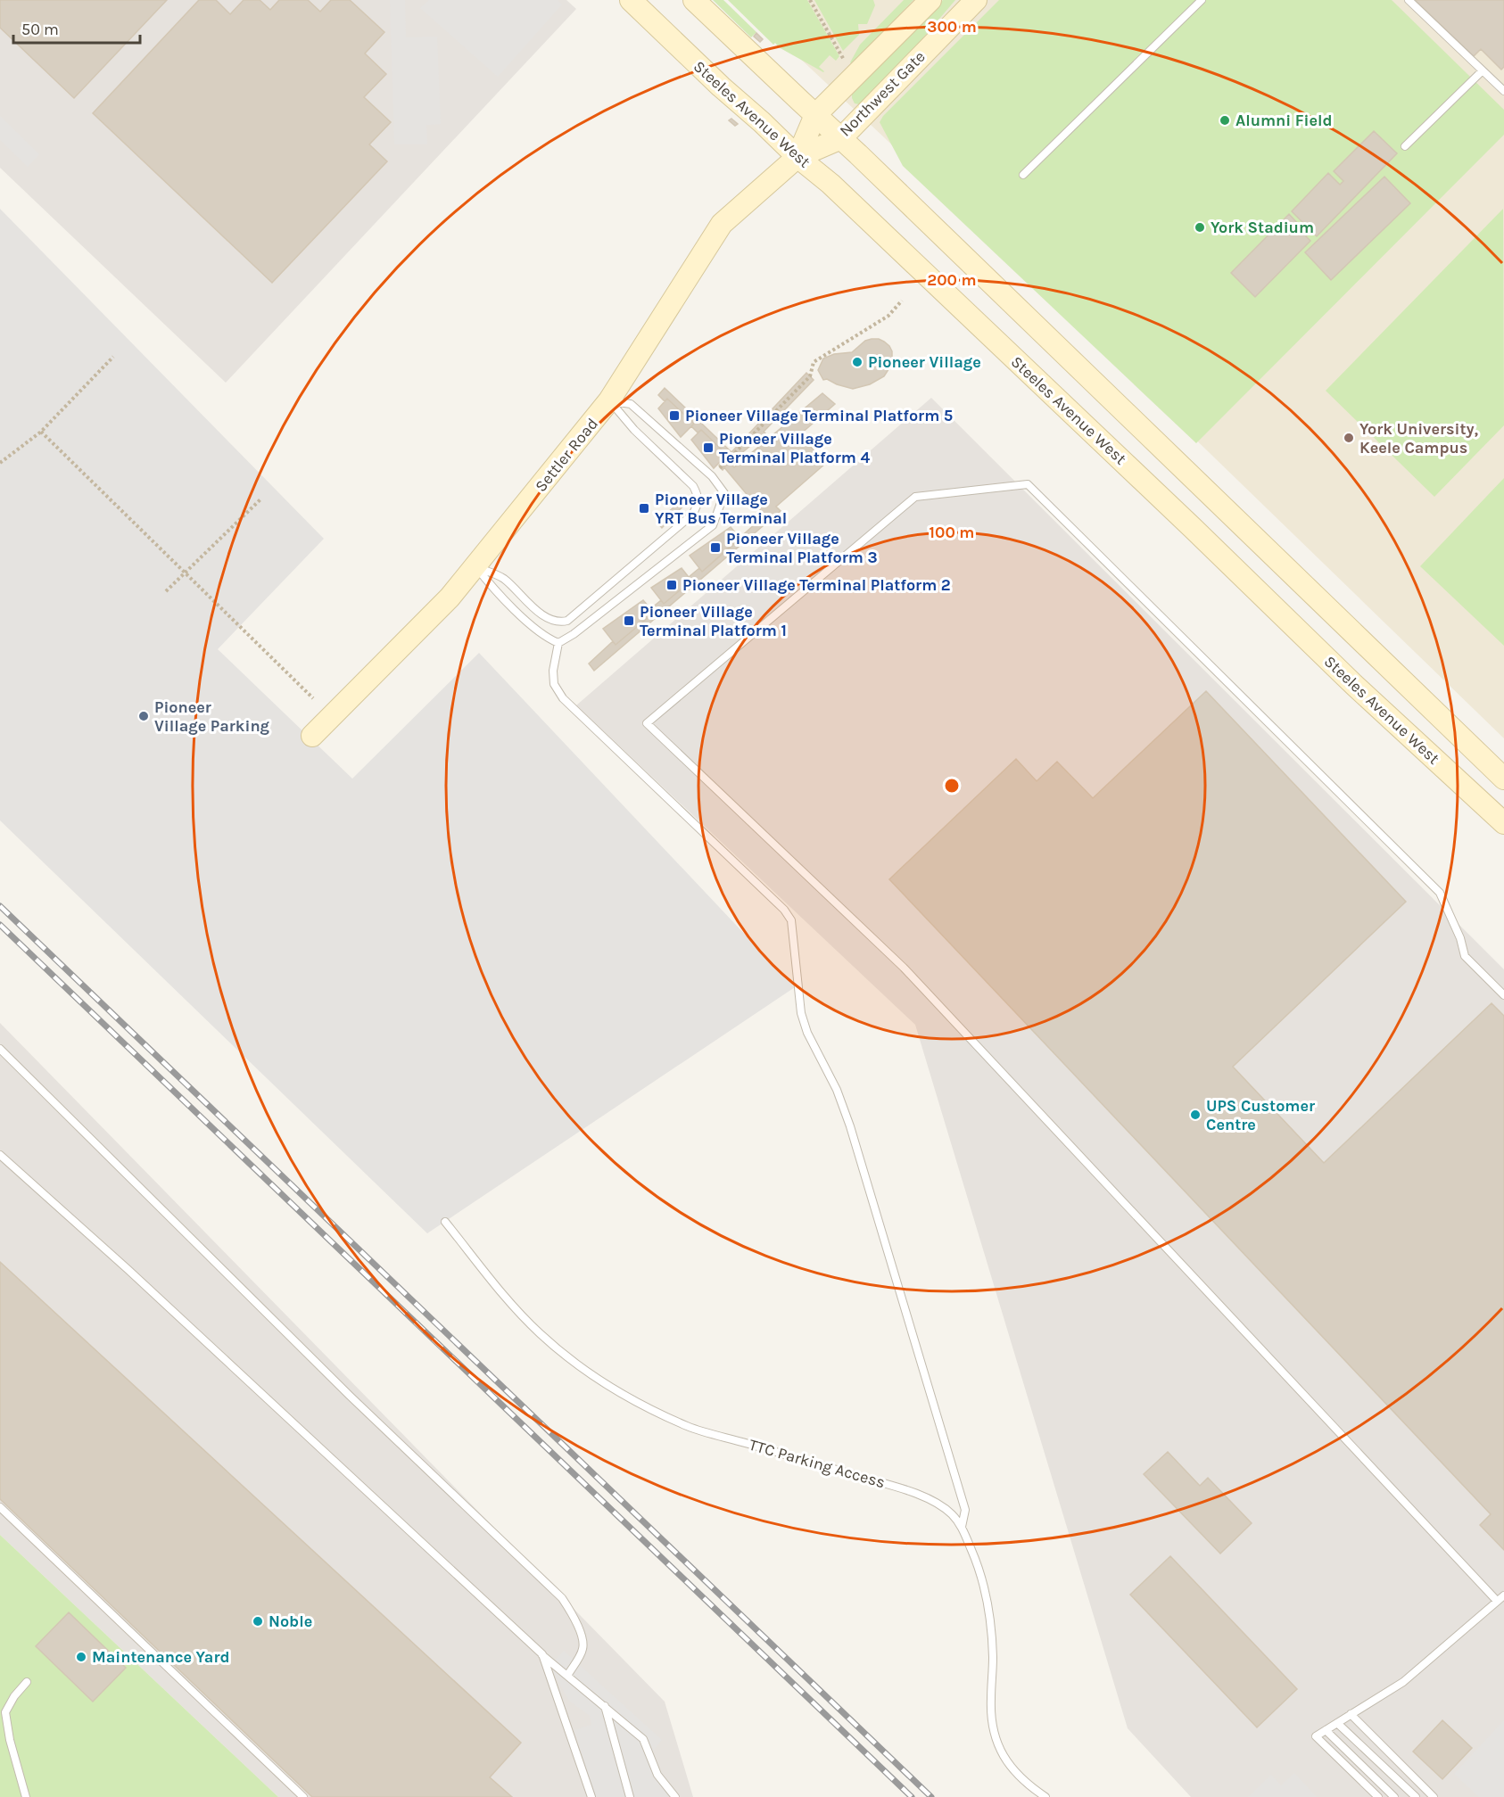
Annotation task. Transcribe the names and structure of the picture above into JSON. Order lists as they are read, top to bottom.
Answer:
{
  "streets": {
    "main road": ["Northwest Gate", "Steeles Avenue West", "Settler Road"],
    "lane": ["TTC Parking Access"]
  },
  "crossings": [
    ["Northwest Gate", "Steeles Avenue West"],
    ["Northwest Gate", "Settler Road"],
    ["Steeles Avenue West", "Settler Road"]
  ],
  "places": {
    "other": [
      "Alumni Field",
      "York Stadium",
      "Pioneer Village",
      "York University, Keele Campus",
      "Pioneer Village Parking",
      "UPS Customer Centre",
      "Noble",
      "Maintenance Yard"
    ],
    "transit": [
      "Pioneer Village Terminal Platform 5",
      "Pioneer Village Terminal Platform 4",
      "Pioneer Village YRT Bus Terminal",
      "Pioneer Village Terminal Platform 3",
      "Pioneer Village Terminal Platform 2",
      "Pioneer Village Terminal Platform 1"
    ]
  },
  "scale_bar": "50 m",
  "rings": ["300 m", "200 m", "100 m"]
}
